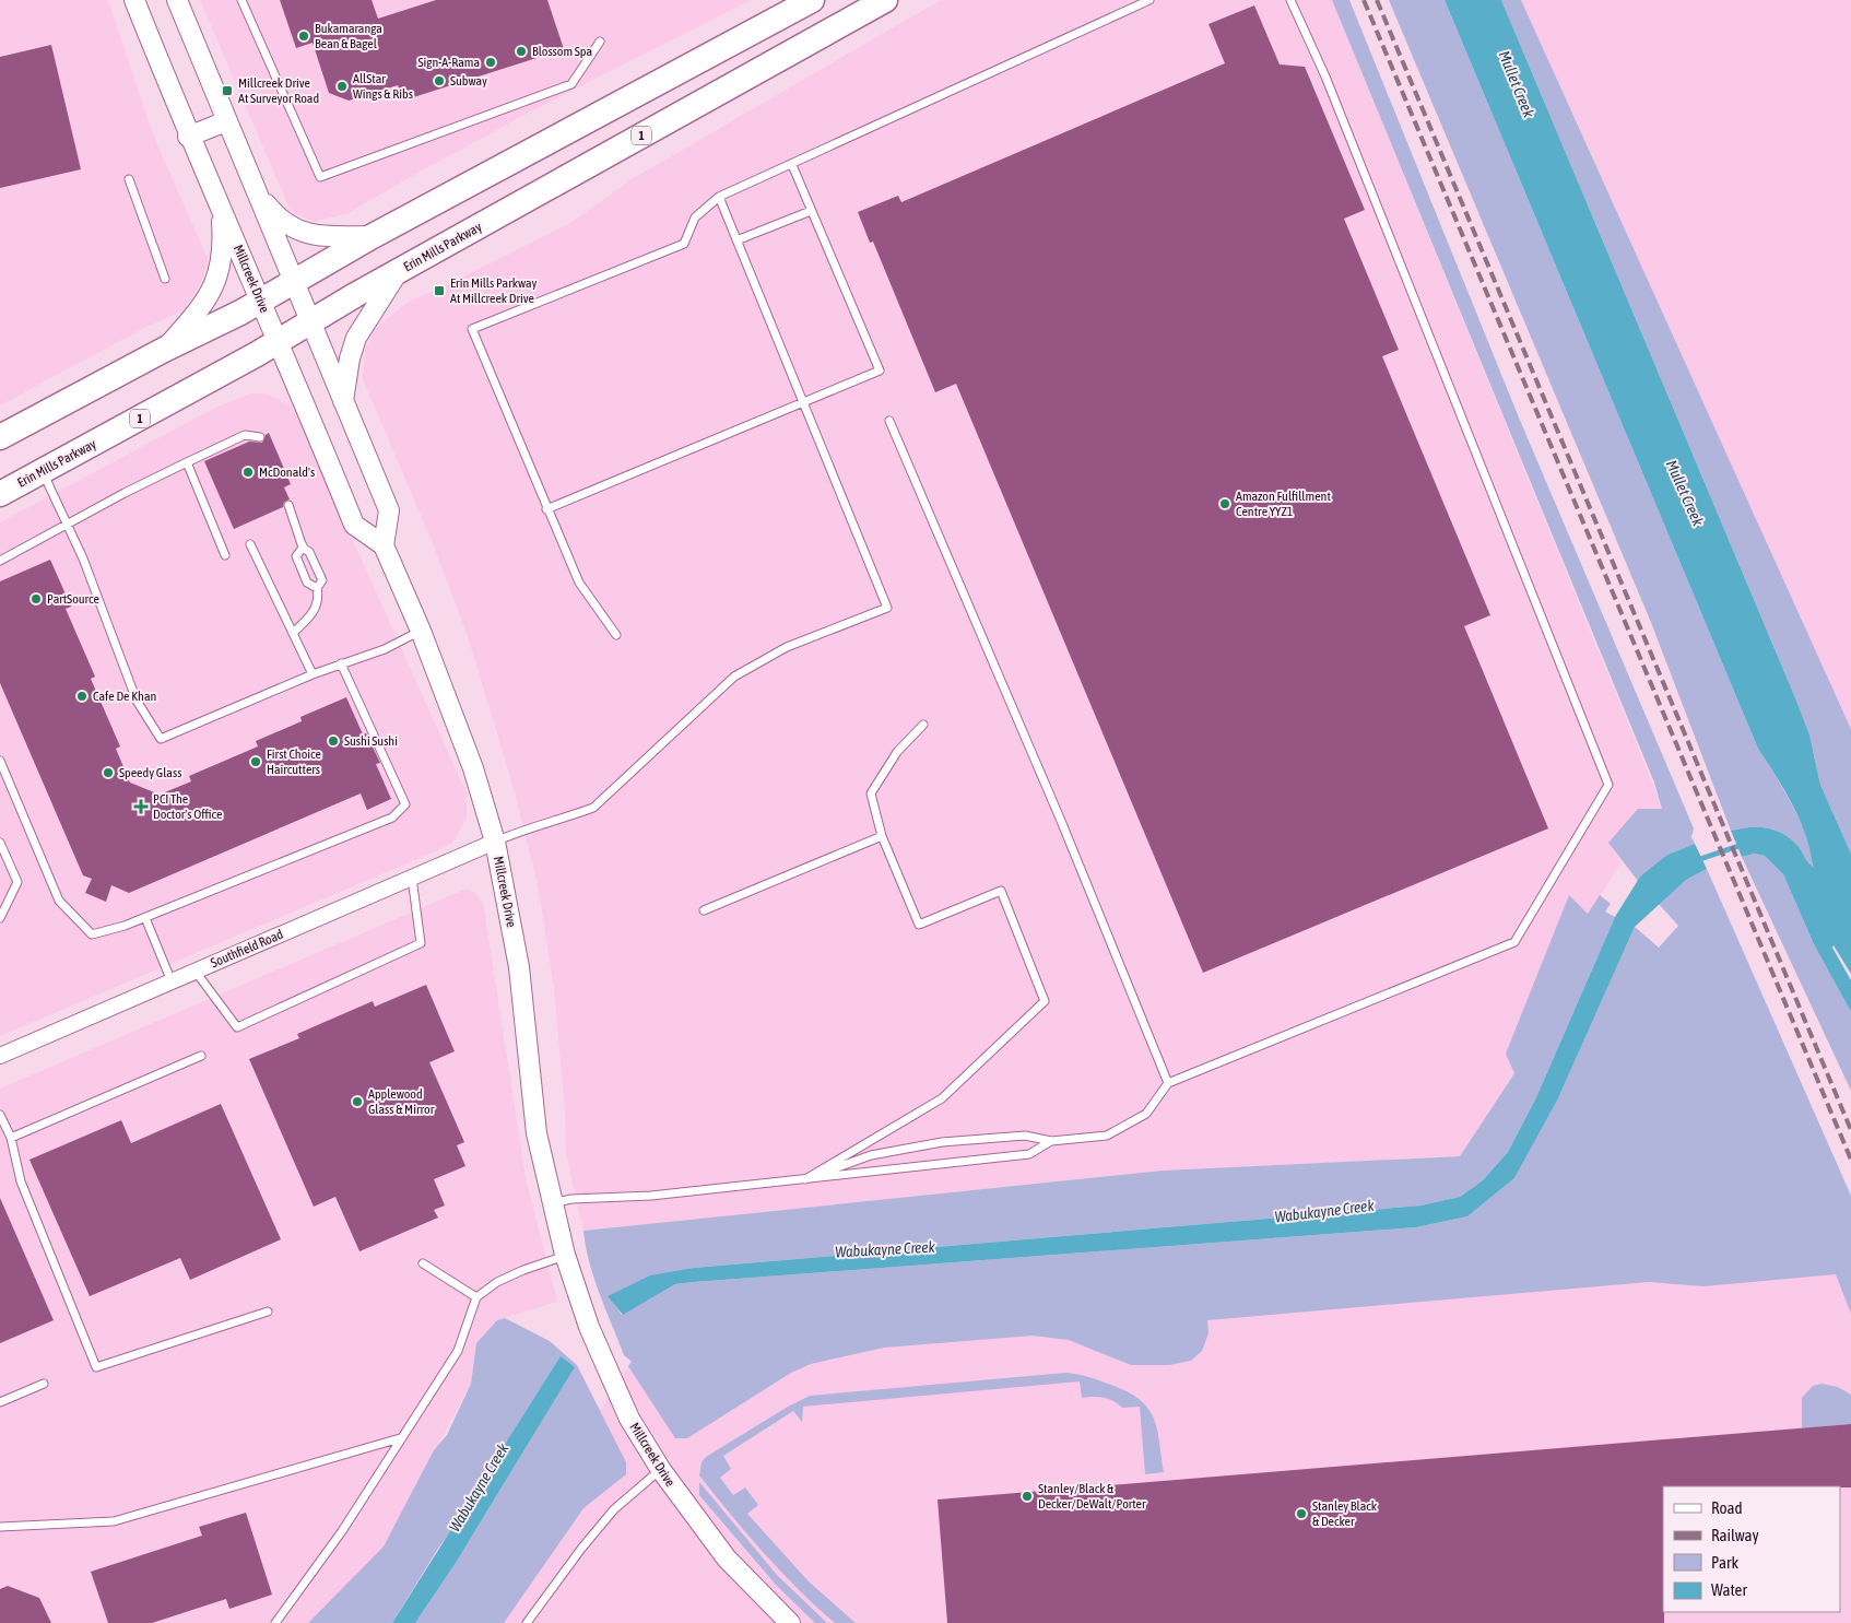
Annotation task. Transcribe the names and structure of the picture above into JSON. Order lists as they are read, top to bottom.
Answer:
{
  "streets": {
    "main road": ["1", "Erin Mills Parkway"],
    "street": ["Millcreek Drive", "Southfield Road"]
  },
  "crossings": [
    ["Erin Mills Parkway", "Millcreek Drive"],
    ["Millcreek Drive", "Southfield Road"]
  ],
  "water": ["Mullet Creek", "Wabukayne Creek"],
  "places": {
    "other": [
      "Bukamaranga Bean & Bagel",
      "Blossom Spa",
      "Sign-A-Rama",
      "Subway",
      "AllStar Wings & Ribs",
      "McDonald's",
      "Amazon Fulfillment Centre YYZ1",
      "PartSource",
      "Cafe De Khan",
      "Sushi Sushi",
      "First Choice Haircutters",
      "Speedy Glass",
      "Applewood Glass & Mirror",
      "Stanley/Black & Decker/DeWalt/Porter",
      "Stanley Black & Decker"
    ],
    "transit": ["Millcreek Drive At Surveyor Road", "Erin Mills Parkway At Millcreek Drive"],
    "health": ["PCI The Doctor's Office"]
  },
  "legend": [
    "Road",
    "Railway",
    "Park",
    "Water"
  ]
}
